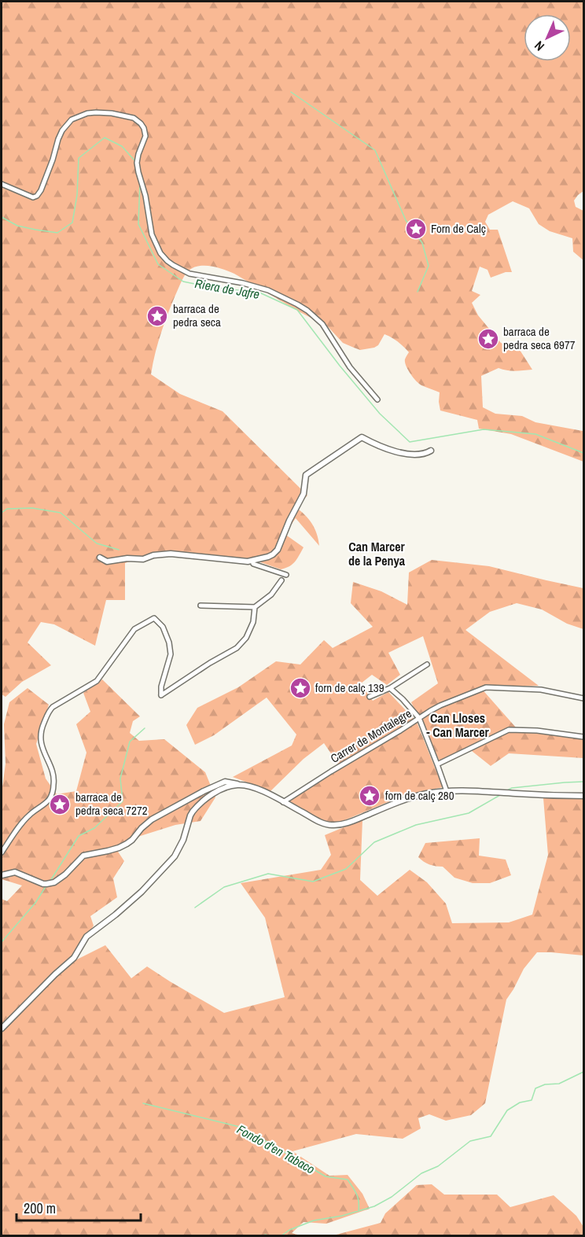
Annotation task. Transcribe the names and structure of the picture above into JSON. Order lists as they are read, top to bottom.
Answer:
{
  "streets": {
    "street": ["Carrer de Montalegre"]
  },
  "districts": ["Can Marcer de la Penya", "Can Lloses - Can Marcer"],
  "water": ["Riera de Jafre", "Fondo d'en Tabaco"],
  "places": {
    "place": [
      "Forn de Calç",
      "barraca de pedra seca",
      "barraca de pedra seca 6977",
      "forn de calç 139",
      "forn de calç 280",
      "barraca de pedra seca 7272"
    ]
  },
  "scale_bar": "200 m",
  "north": "bottom left"
}
